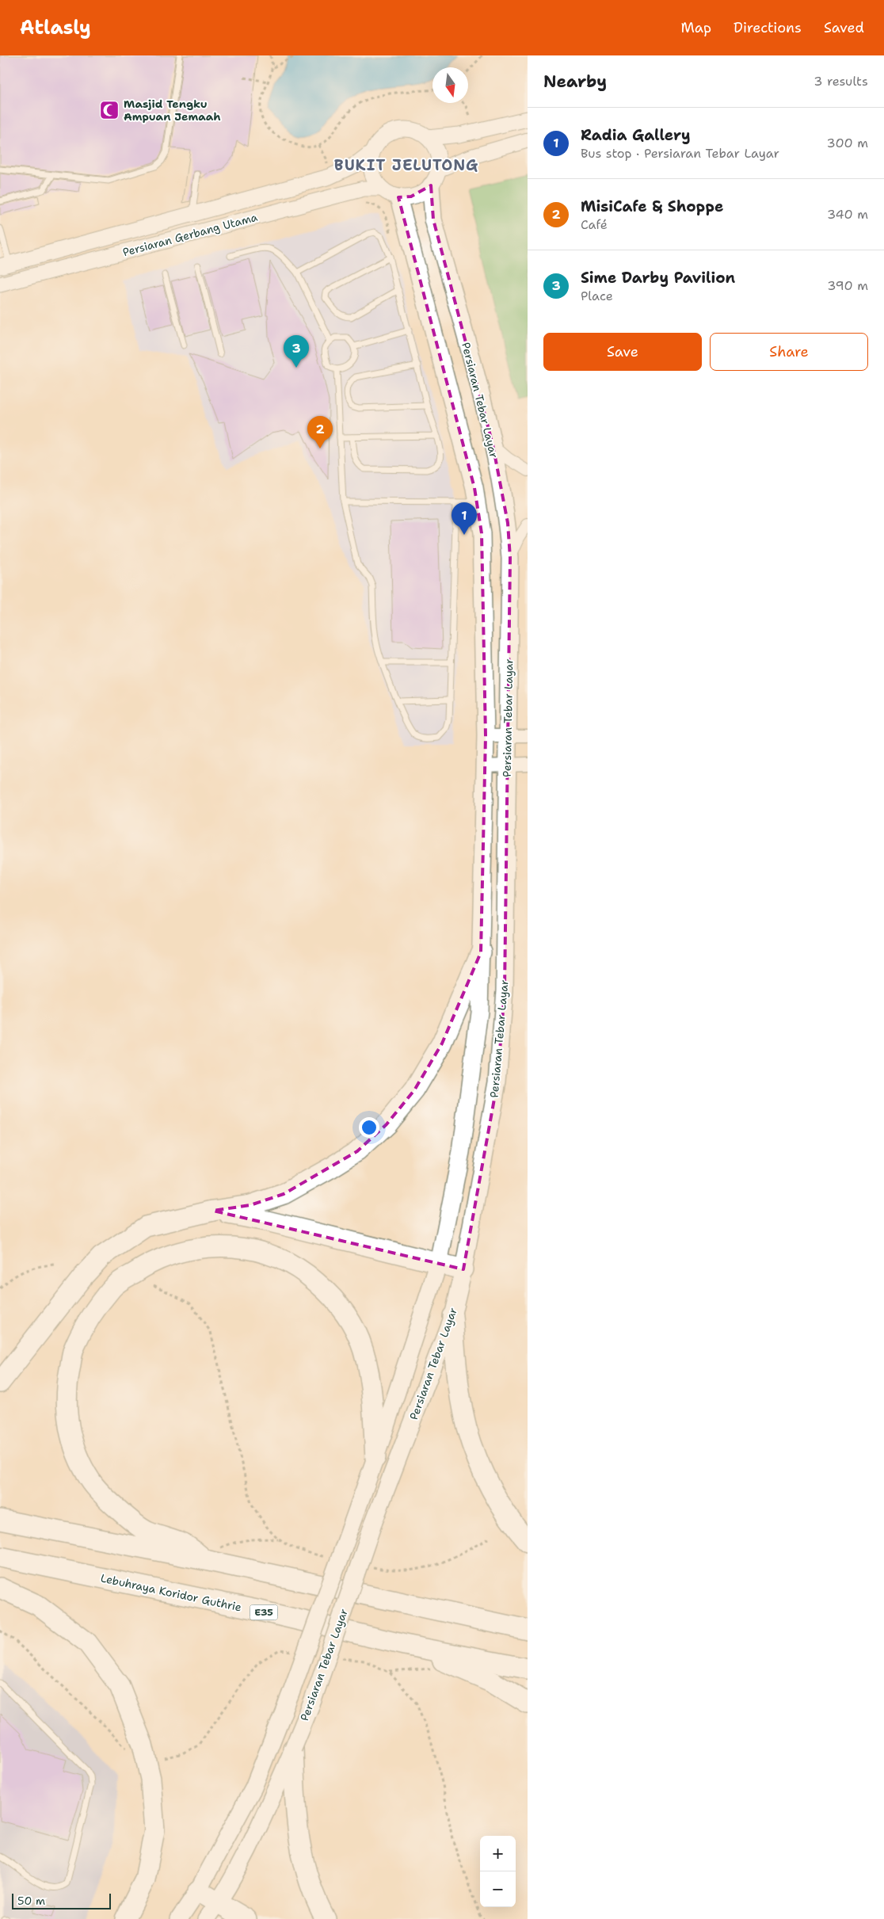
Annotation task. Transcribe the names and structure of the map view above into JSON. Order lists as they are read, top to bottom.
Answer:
{
  "streets": {
    "highway": ["Lebuhraya Koridor Guthrie", "E35"],
    "main road": ["Persiaran Gerbang Utama", "Persiaran Tebar Layar"]
  },
  "crossings": [
    ["Persiaran Gerbang Utama", "Persiaran Tebar Layar"]
  ],
  "districts": ["BUKIT JELUTONG"],
  "places": {
    "mosque": ["Masjid Tengku Ampuan Jemaah"]
  },
  "scale_bar": "50 m",
  "north": "bottom",
  "page": {
    "header": "Atlasly",
    "nav": ["Map", "Directions", "Saved"],
    "heading": ["Nearby", "3 results"],
    "list": [
      {
        "mark": "1",
        "name": "Radia Gallery",
        "note": "Bus stop · Persiaran Tebar Layar",
        "value": "300 m"
      },
      {
        "mark": "2",
        "name": "MisiCafe & Shoppe",
        "note": "Café",
        "value": "340 m"
      },
      {
        "mark": "3",
        "name": "Sime Darby Pavilion",
        "note": "Place",
        "value": "390 m"
      }
    ],
    "buttons": ["Save", "Share"],
    "pins": ["3", "2", "1"],
    "map_buttons": ["+", "−"],
    "scale": "50 m"
  }
}
